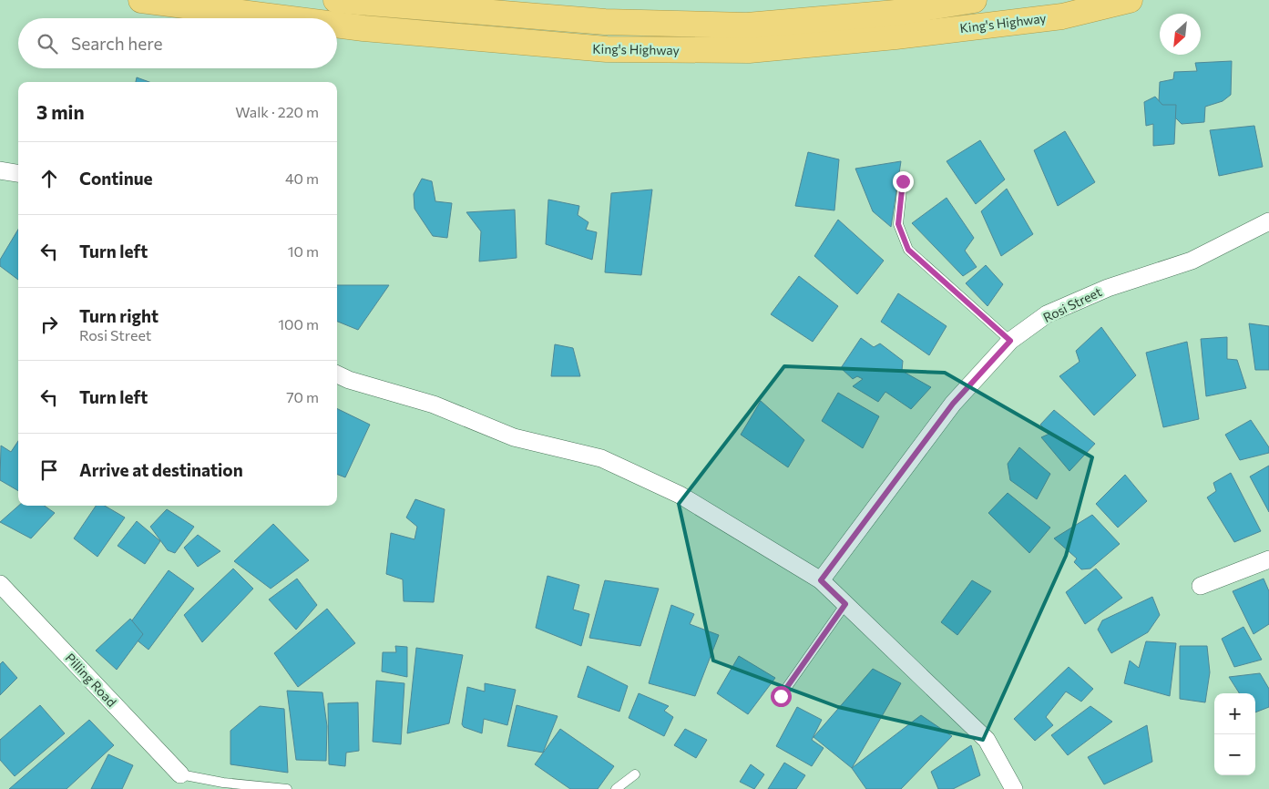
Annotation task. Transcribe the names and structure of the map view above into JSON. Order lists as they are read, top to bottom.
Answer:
{
  "streets": {
    "highway": ["King's Highway"],
    "street": ["Rosi Street", "Pilling Road"]
  },
  "north": "bottom left",
  "page": {
    "search": "Search here",
    "heading": ["3 min", "Walk · 220 m"],
    "list": [
      ["Continue", "40 m"],
      ["Turn left", "10 m"],
      ["Turn right", "Rosi Street", "100 m"],
      ["Turn left", "70 m"],
      "Arrive at destination"
    ],
    "map_buttons": ["+", "−"]
  }
}
